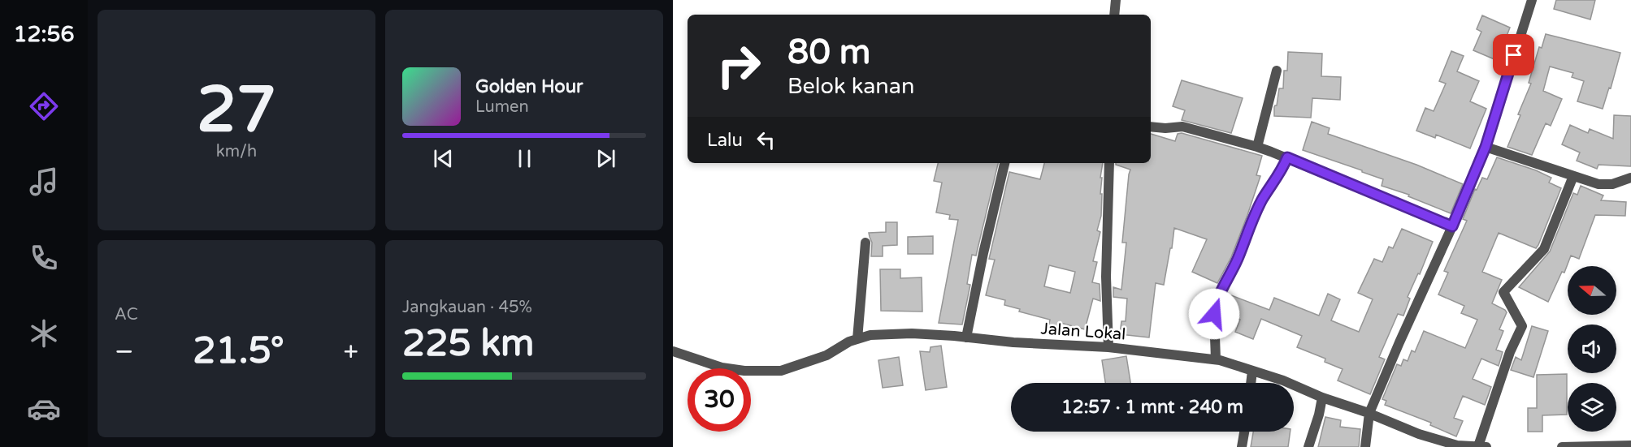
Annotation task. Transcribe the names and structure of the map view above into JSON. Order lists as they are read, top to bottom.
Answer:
{
  "streets": {
    "street": ["Jalan Lokal"]
  },
  "north": "left",
  "page": {
    "tabs": "12:56",
    "tile": [
      ["27", "km/h"],
      "AC",
      ["Jangkauan · 45%", "225 km"]
    ],
    "turn": ["80 m", "Belok kanan"],
    "song": ["Golden Hour", "Lumen"],
    "then": "Lalu",
    "heat": ["−", "21.5°", "+"],
    "limit": "30",
    "trip": "12:57 · 1 mnt · 240 m"
  }
}
